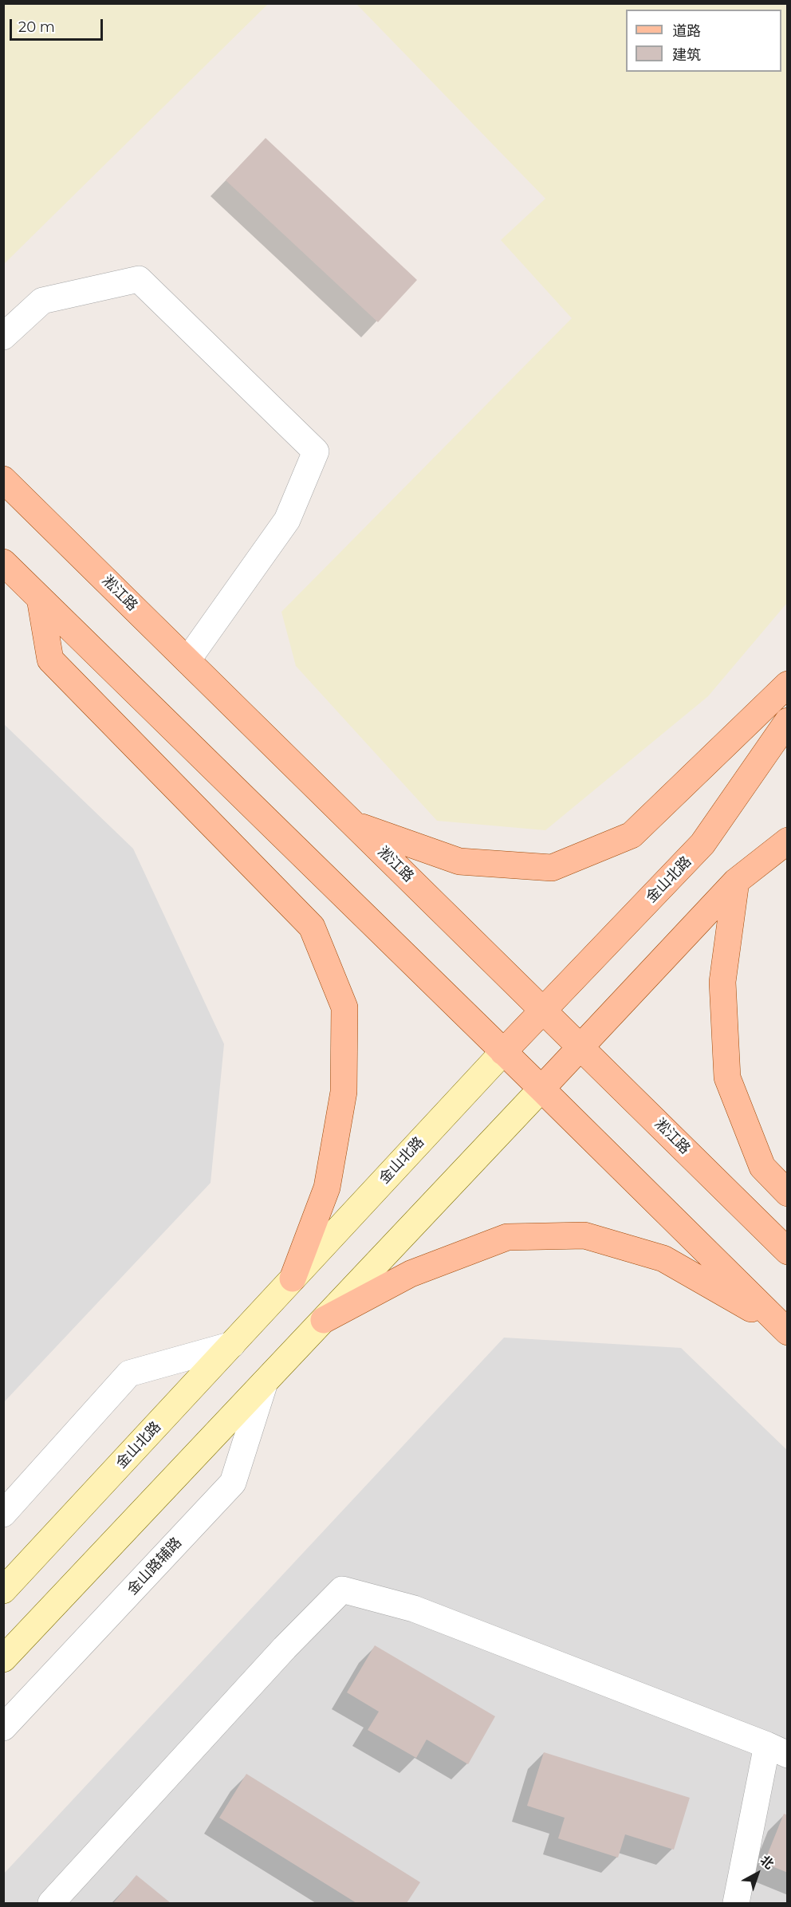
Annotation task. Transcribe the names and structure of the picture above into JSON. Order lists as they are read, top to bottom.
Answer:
{
  "streets": {
    "main road": ["淞江路", "金山北路"],
    "street": ["金山路辅路"]
  },
  "crossings": [
    ["淞江路", "金山北路"]
  ],
  "legend": ["道路", "建筑"],
  "scale_bar": "20 m",
  "north": "top right"
}
